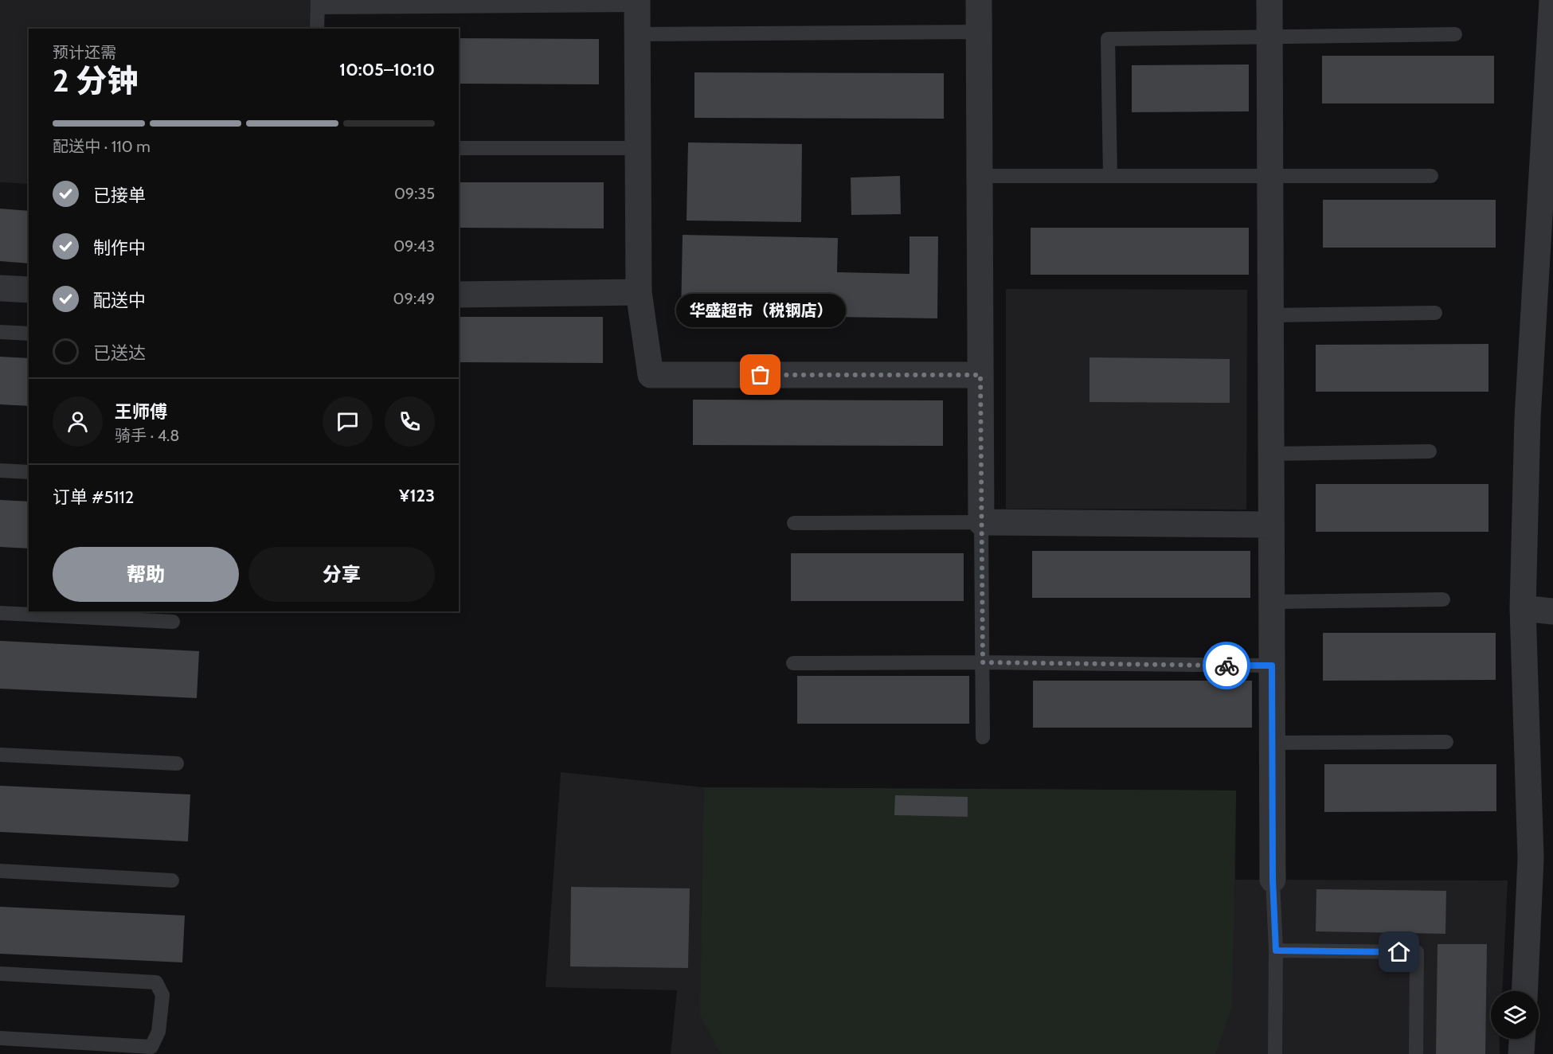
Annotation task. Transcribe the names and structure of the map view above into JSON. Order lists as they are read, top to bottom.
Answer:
{
  "places": ["华盛超市（税钢店）"],
  "page": {
    "heading": ["2 分钟", "预计还需", "10:05–10:10"],
    "panel": [
      "王师傅",
      "骑手 · 4.8",
      "订单 #5112",
      "¥123"
    ],
    "bar": "配送中 · 110 m",
    "list": [
      ["已接单", "09:35"],
      ["制作中", "09:43"],
      ["配送中", "09:49"],
      "已送达"
    ],
    "bubble": "华盛超市（税钢店）",
    "buttons": ["帮助", "分享"]
  }
}
